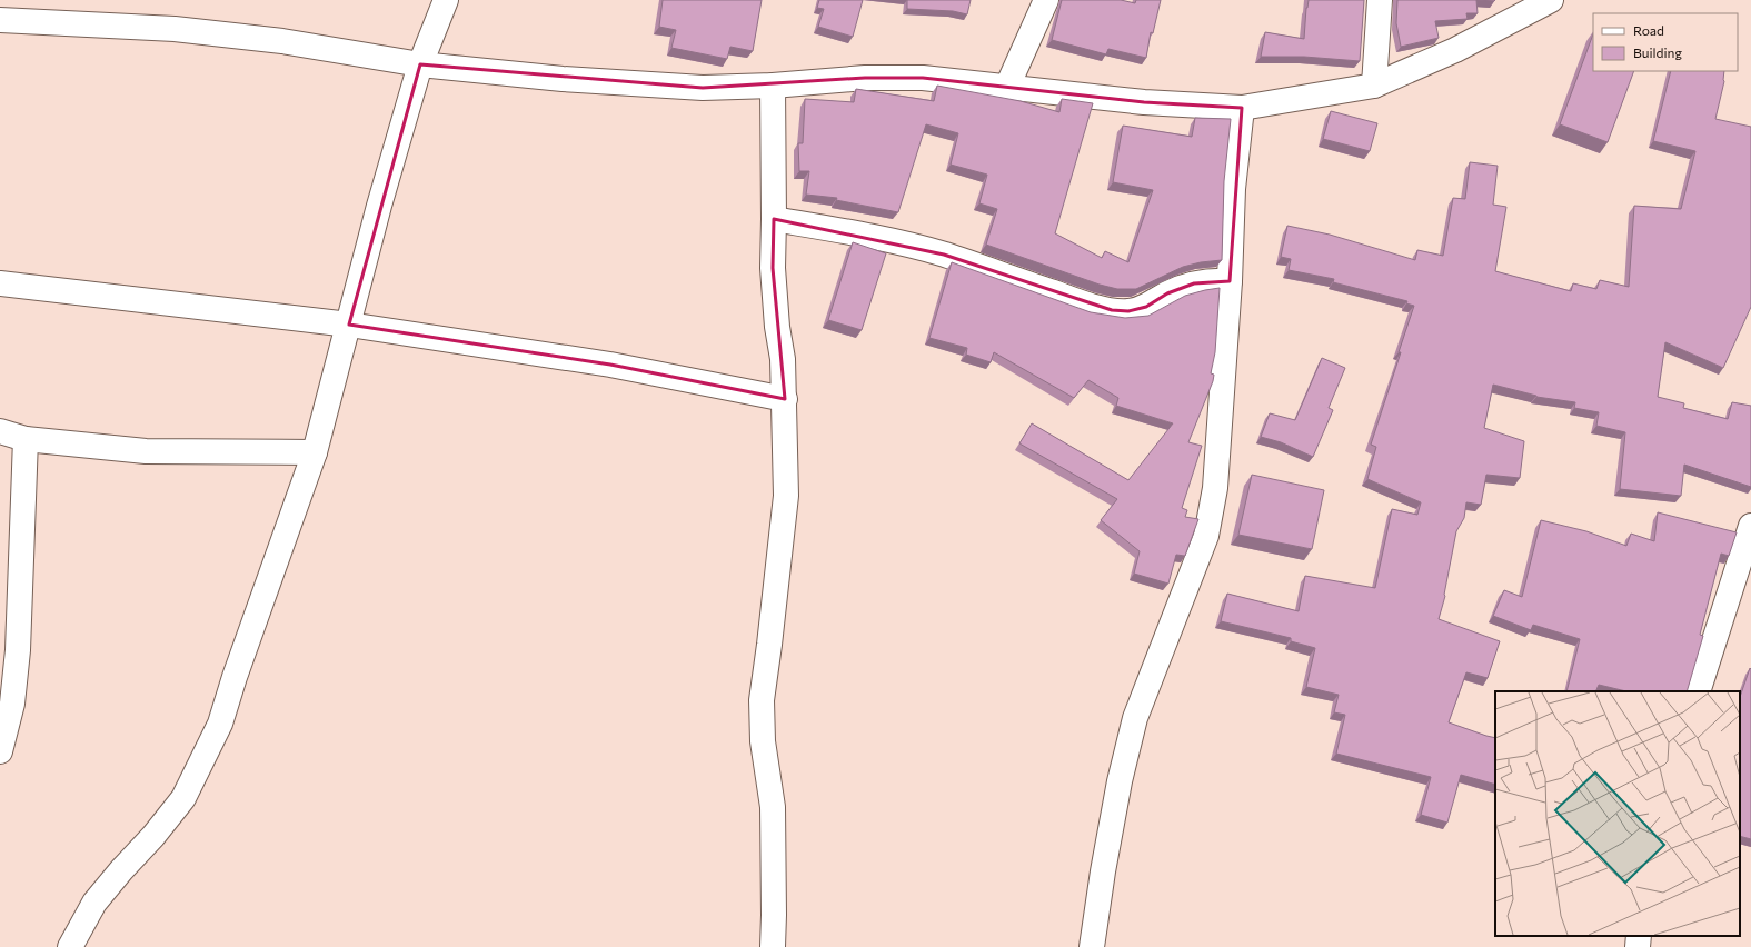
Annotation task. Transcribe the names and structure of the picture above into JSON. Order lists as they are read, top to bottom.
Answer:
{
  "legend": ["Road", "Building"]
}
